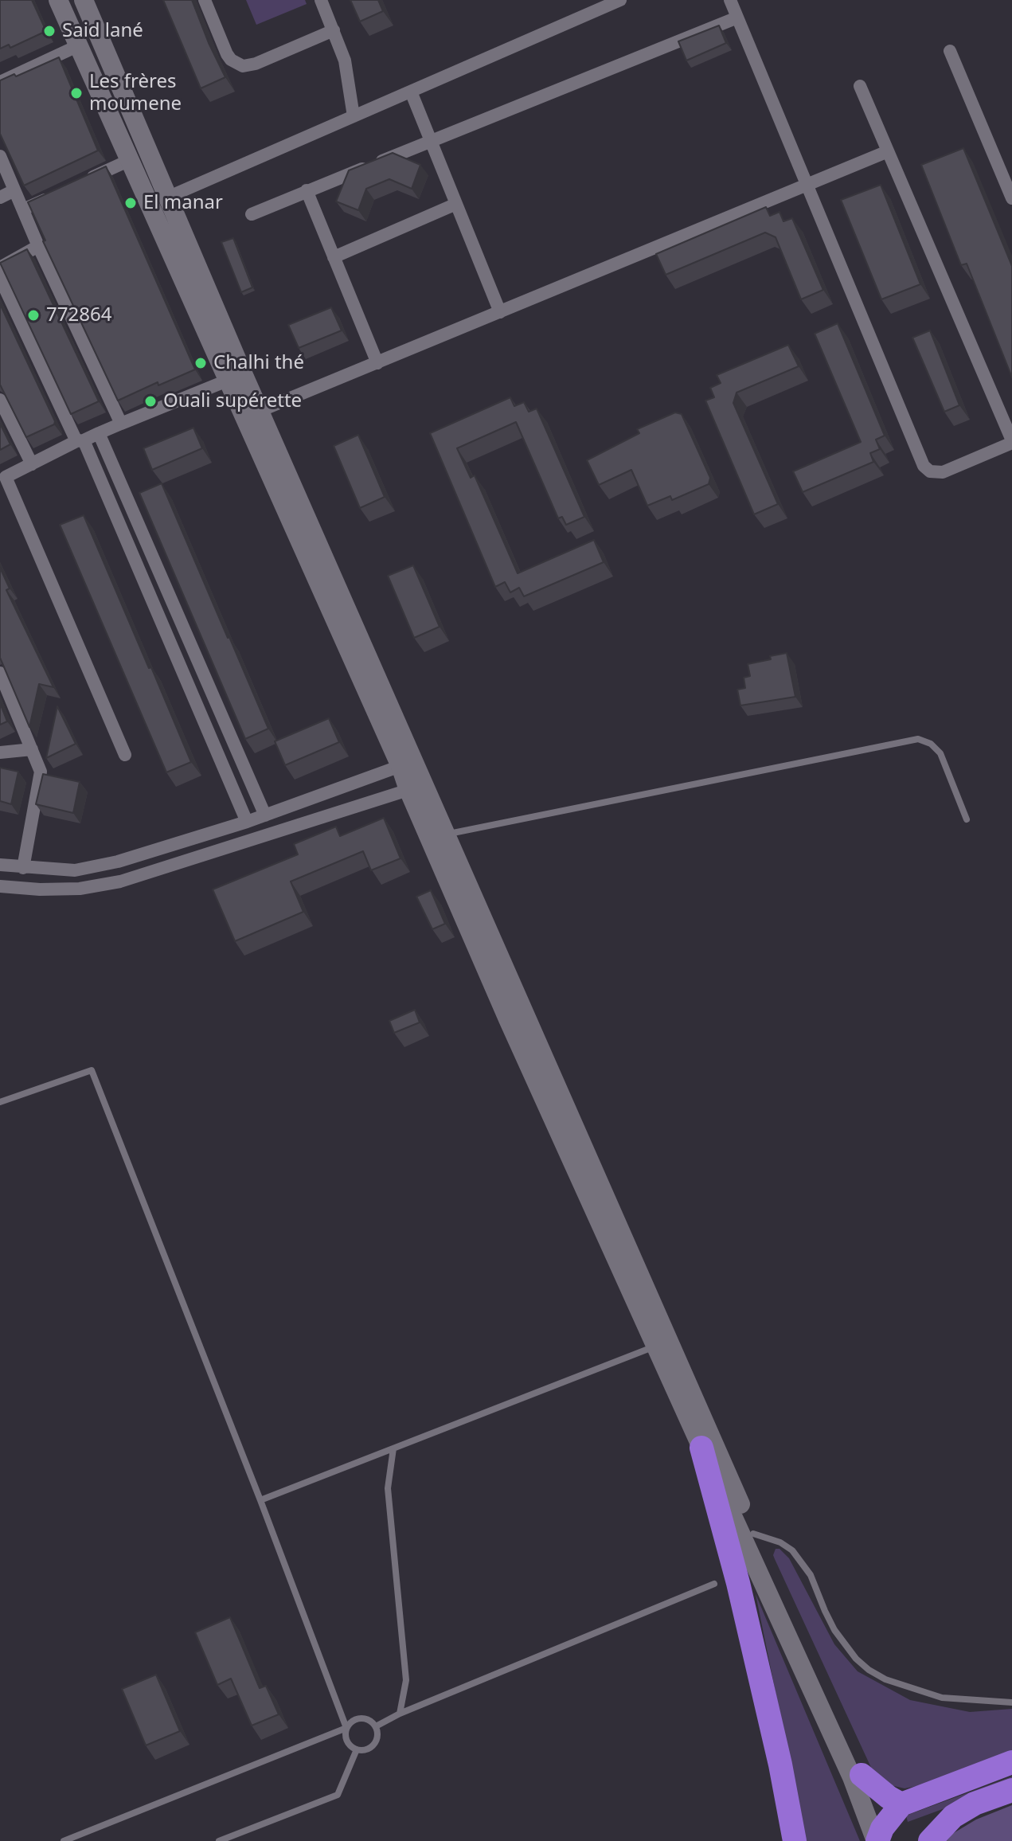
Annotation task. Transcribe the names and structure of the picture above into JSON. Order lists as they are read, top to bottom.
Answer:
{
  "places": [
    "Said lané",
    "Les frères moumene",
    "El manar",
    "772864",
    "Chalhi thé",
    "Ouali supérette"
  ]
}
